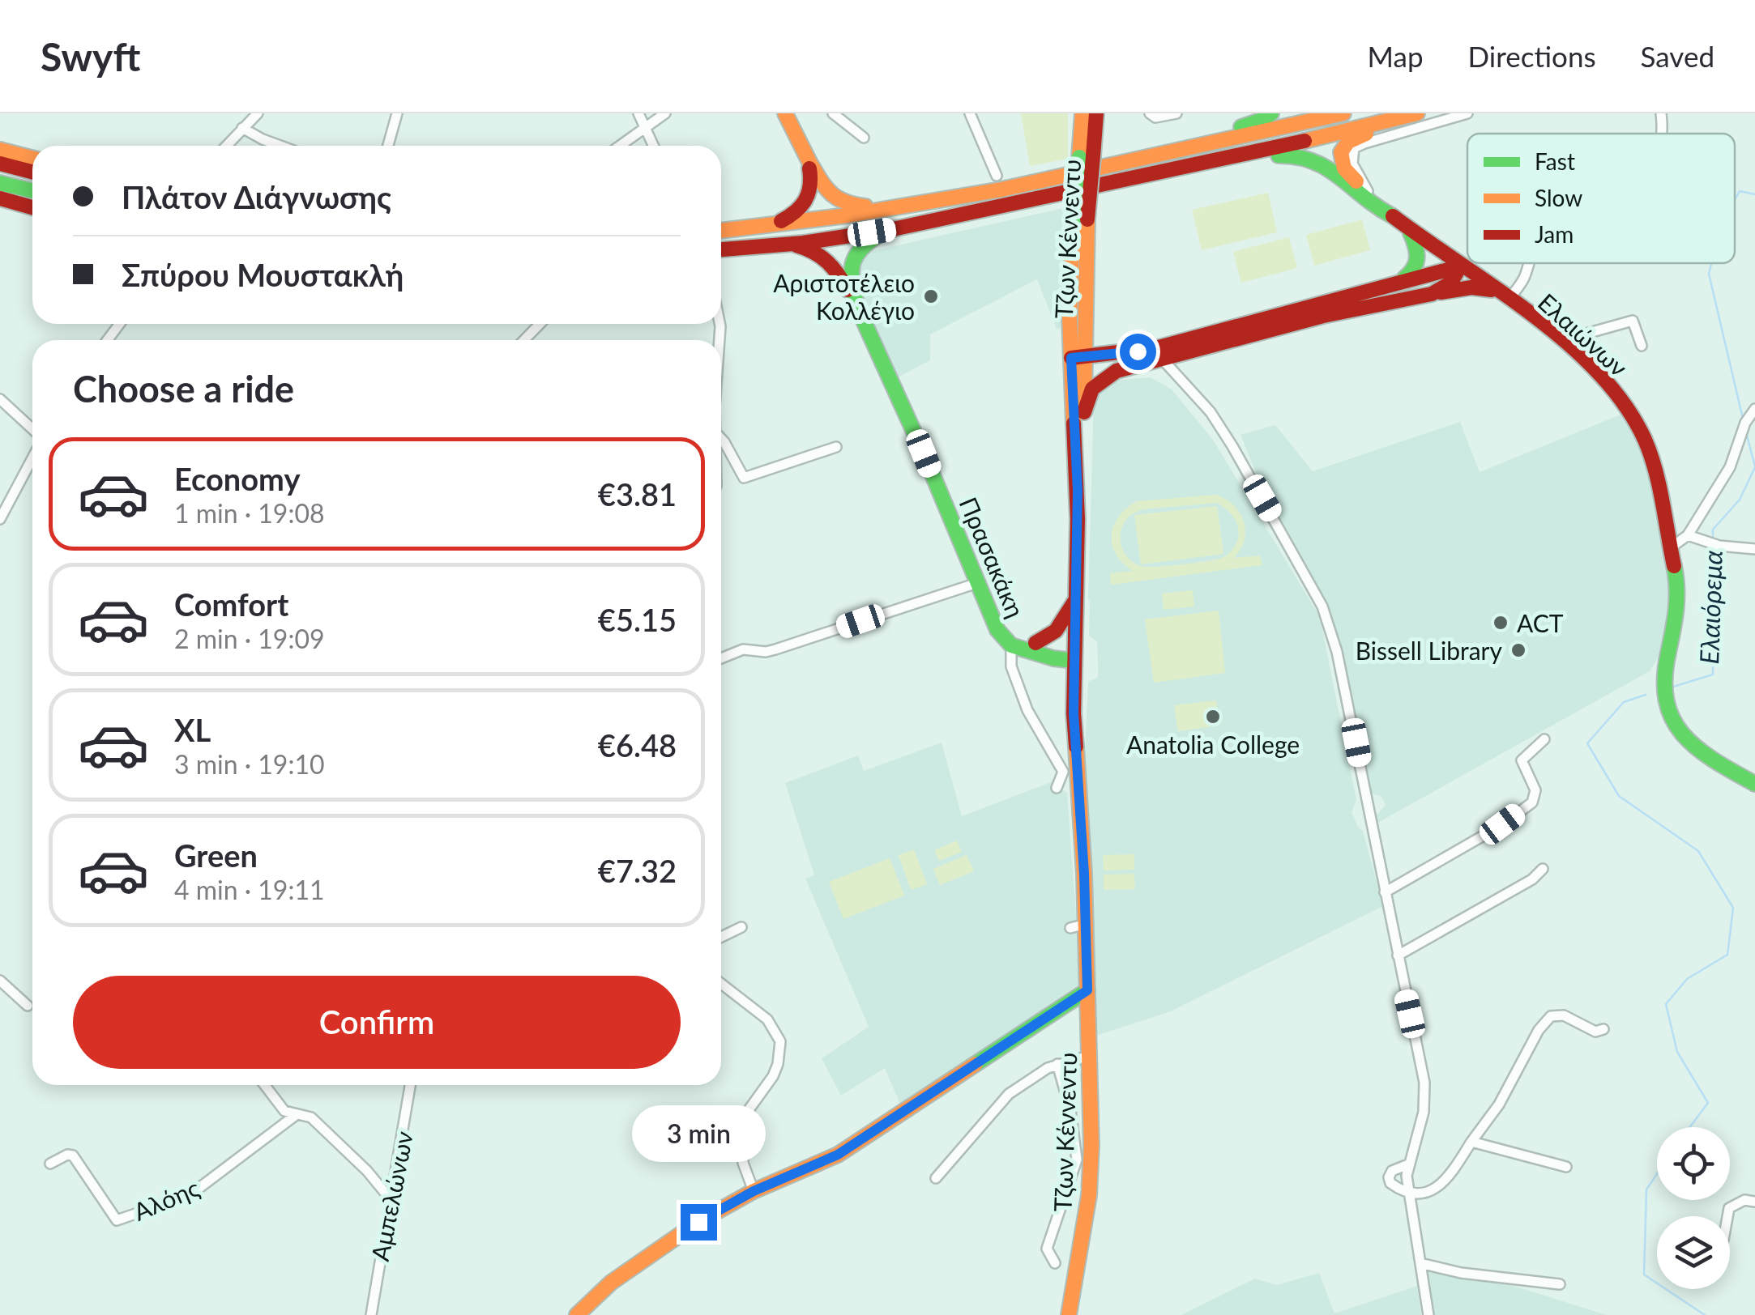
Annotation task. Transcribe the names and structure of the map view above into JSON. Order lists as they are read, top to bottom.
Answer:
{
  "streets": {
    "main road": ["Τζων Κέννεντυ", "Ελαιώνων", "Πρασακάκη"],
    "street": ["Αμπελώνων", "Αλόης"]
  },
  "crossings": [
    ["Τζων Κέννεντυ", "Πρασακάκη"]
  ],
  "water": ["Ελαιόρεμα"],
  "places": [
    "Αριστοτέλειο Κολλέγιο",
    "ACT",
    "Bissell Library",
    "Anatolia College"
  ],
  "legend": ["Fast", "Slow", "Jam"],
  "page": {
    "header": "Swyft",
    "nav": ["Map", "Directions", "Saved"],
    "banner": ["Πλάτον Διάγνωσης", "Σπύρου Μουστακλή"],
    "heading": "Choose a ride",
    "list": [
      {
        "name": "Economy",
        "note": "1 min · 19:08",
        "value": "€3.81"
      },
      {
        "name": "Comfort",
        "note": "2 min · 19:09",
        "value": "€5.15"
      },
      {
        "name": "XL",
        "note": "3 min · 19:10",
        "value": "€6.48"
      },
      {
        "name": "Green",
        "note": "4 min · 19:11",
        "value": "€7.32"
      }
    ],
    "buttons": "Confirm",
    "bubble": "3 min"
  }
}
